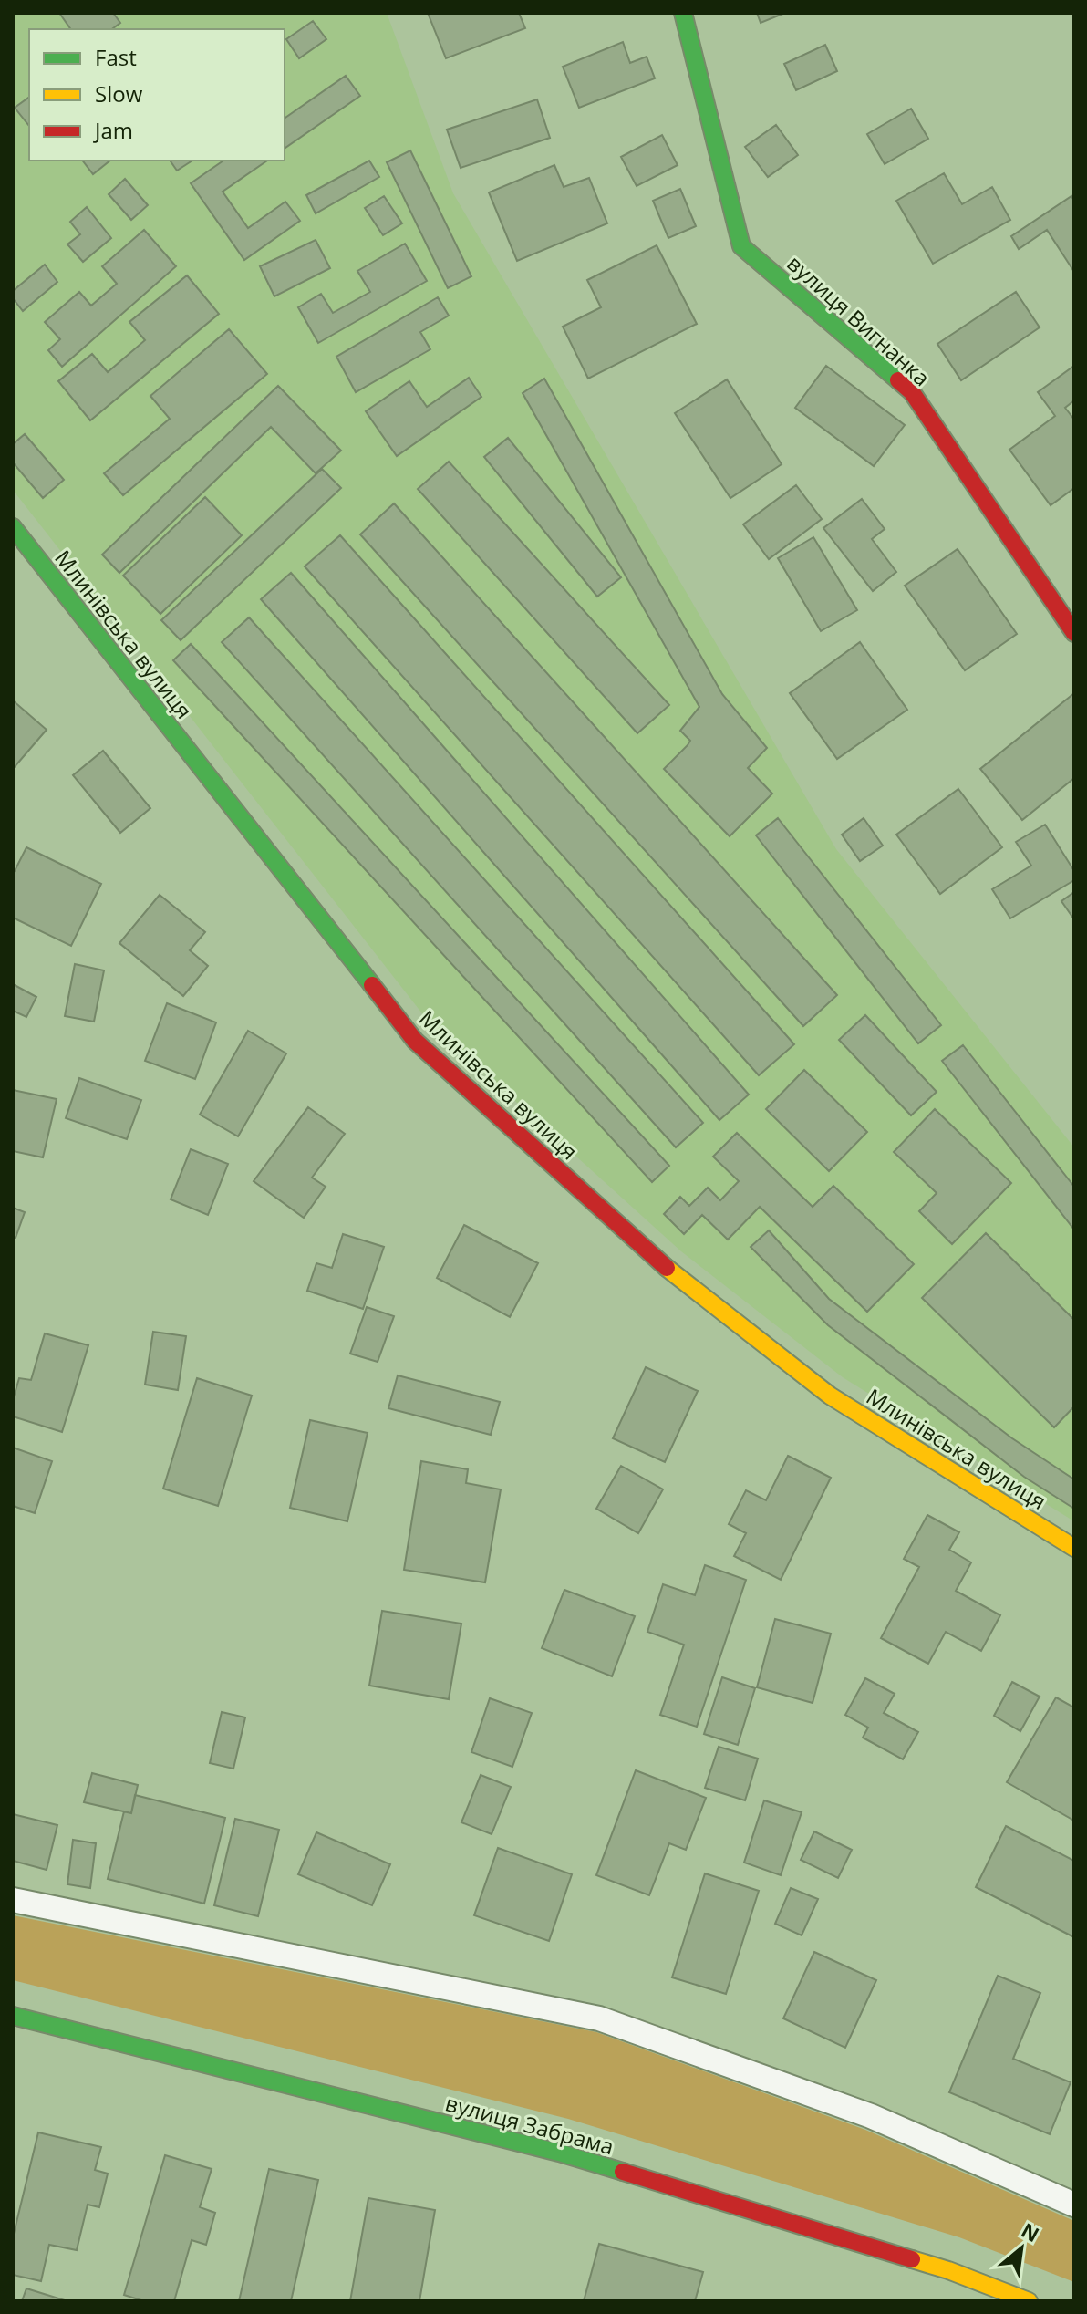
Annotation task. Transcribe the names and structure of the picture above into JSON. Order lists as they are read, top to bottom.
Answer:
{
  "streets": {
    "main road": ["вулиця Вигнанка", "Млинівська вулиця", "вулиця Забрама"]
  },
  "legend": ["Fast", "Slow", "Jam"],
  "north": "top right"
}
